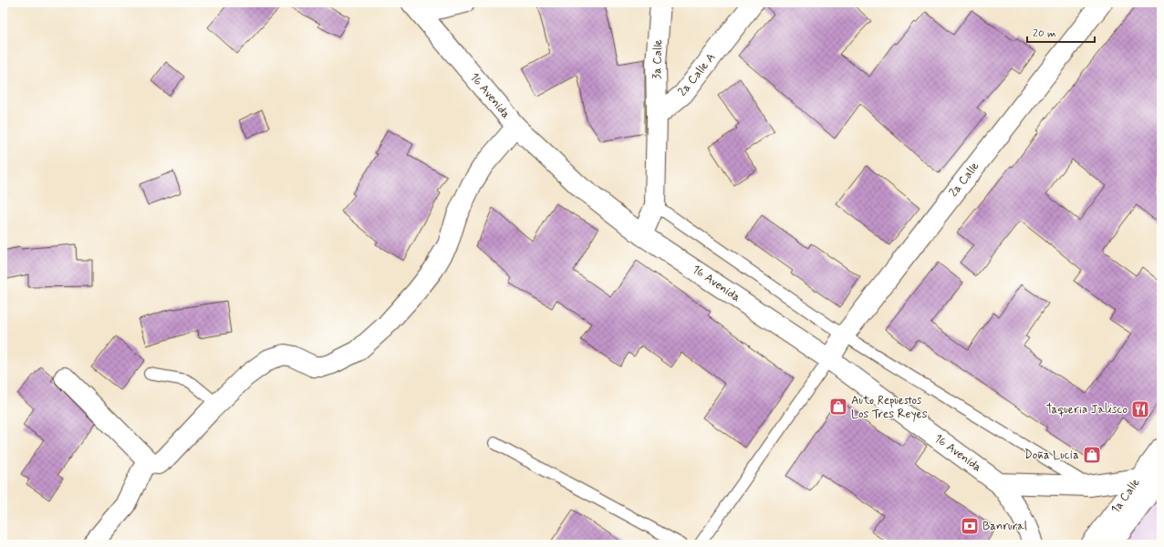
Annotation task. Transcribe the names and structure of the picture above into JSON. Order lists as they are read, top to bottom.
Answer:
{
  "streets": {
    "street": [
      "3a Calle",
      "2a Calle A",
      "16 Avenida",
      "2a Calle",
      "1a Calle"
    ]
  },
  "crossings": [
    ["3a Calle", "2a Calle A"],
    ["16 Avenida", "2a Calle"]
  ],
  "places": {
    "shop": ["Auto Repuestos Los Tres Reyes", "Doña Lucia"],
    "restaurant": ["Taqueria Jalisco"],
    "bank": ["Banrural"]
  },
  "scale_bar": "20 m"
}
